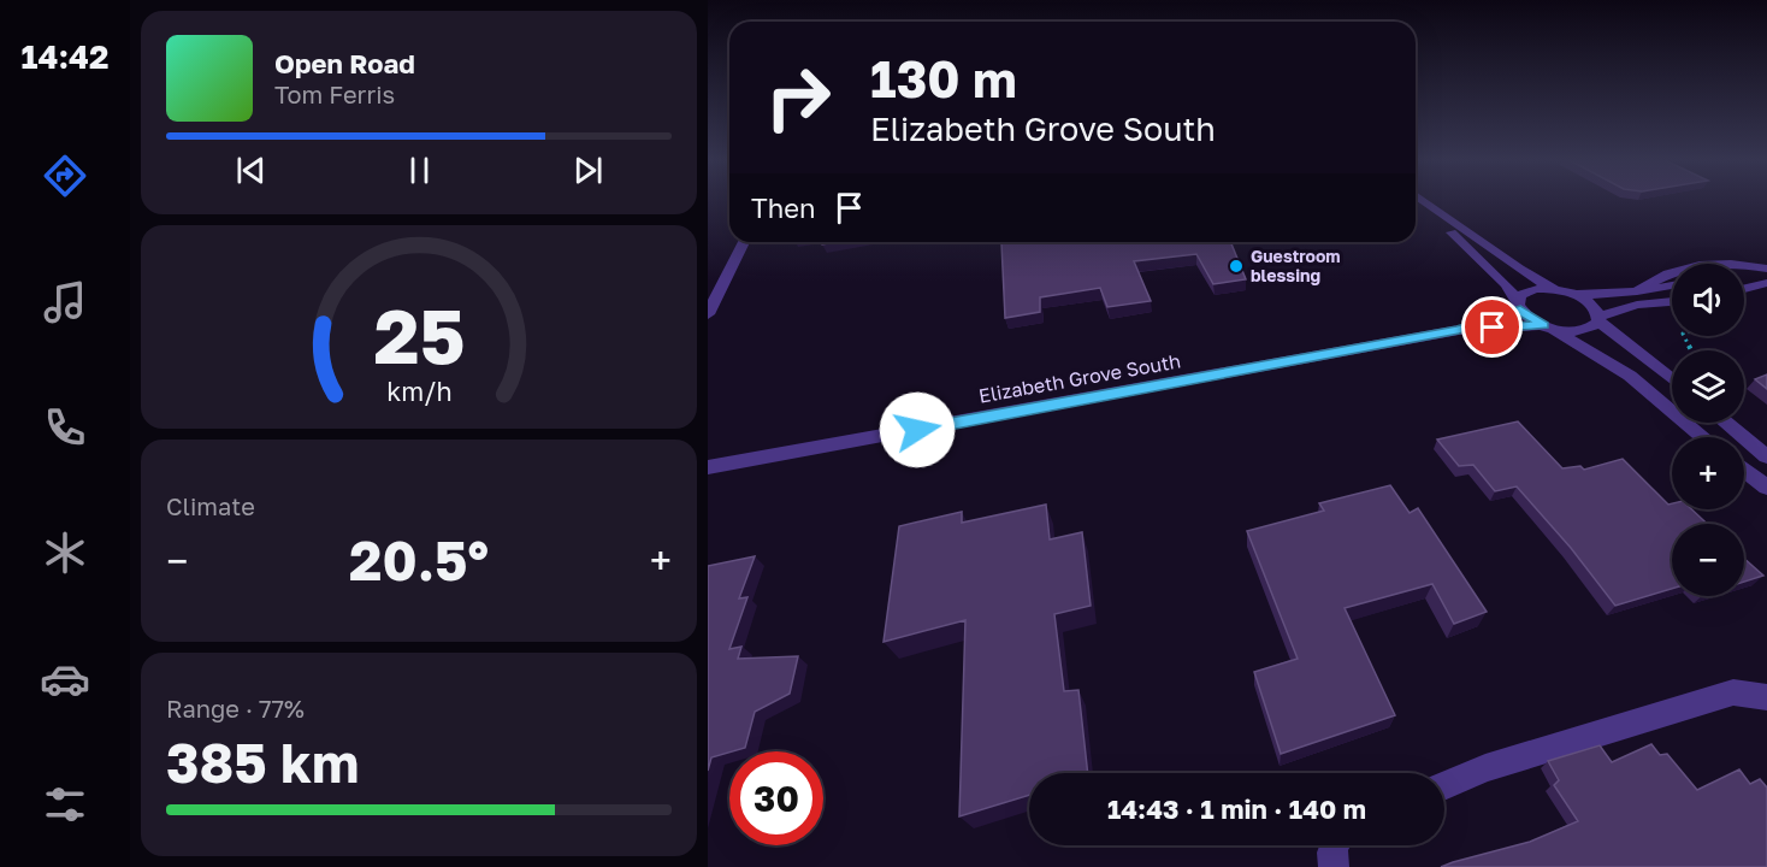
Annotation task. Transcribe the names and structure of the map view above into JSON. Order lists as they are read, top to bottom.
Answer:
{
  "streets": {
    "street": ["Elizabeth Grove South"]
  },
  "places": ["Guestroom blessing"],
  "page": {
    "tabs": "14:42",
    "turn": ["130 m", "Elizabeth Grove South"],
    "song": ["Open Road", "Tom Ferris"],
    "then": "Then",
    "map_buttons": ["+", "−"],
    "tile": [
      "Climate",
      ["Range · 77%", "385 km"]
    ],
    "heat": ["−", "20.5°", "+"],
    "limit": "30",
    "trip": "14:43 · 1 min · 140 m",
    "gauge": ["25", "km/h"]
  }
}
